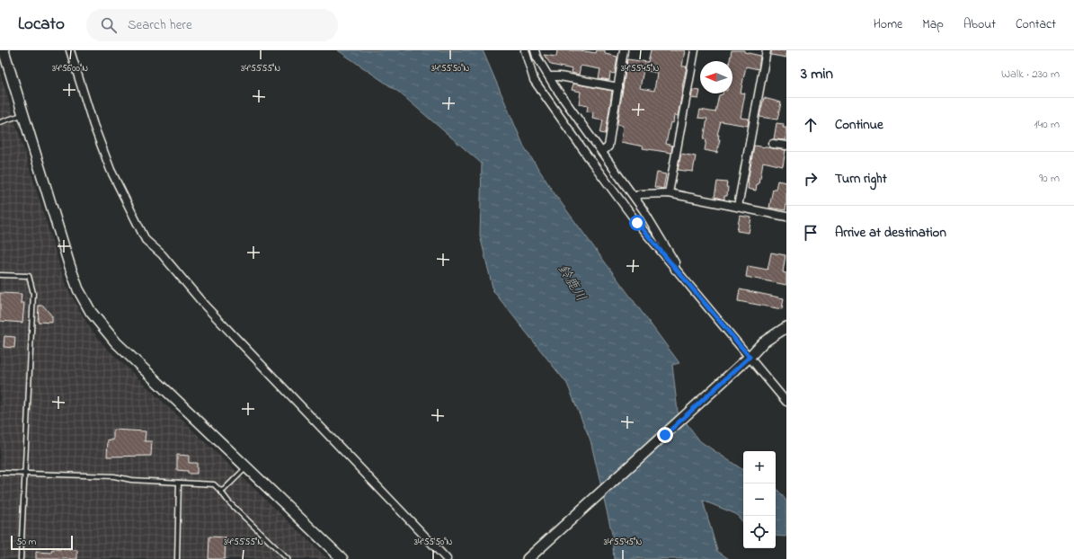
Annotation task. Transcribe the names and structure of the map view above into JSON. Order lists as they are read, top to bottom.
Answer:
{
  "water": ["鈴鹿川"],
  "scale_bar": "50 m",
  "north": "left",
  "page": {
    "header": "Locato",
    "search": "Search here",
    "nav": [
      "Home",
      "Map",
      "About",
      "Contact"
    ],
    "heading": ["3 min", "Walk · 230 m"],
    "list": [
      ["Continue", "140 m"],
      ["Turn right", "90 m"],
      "Arrive at destination"
    ],
    "map_buttons": ["+", "−"],
    "scale": "50 m"
  },
  "coordinates": [
    "34°56'00\"N",
    "34°55'55\"N",
    "34°55'50\"N",
    "34°55'45\"N"
  ]
}
